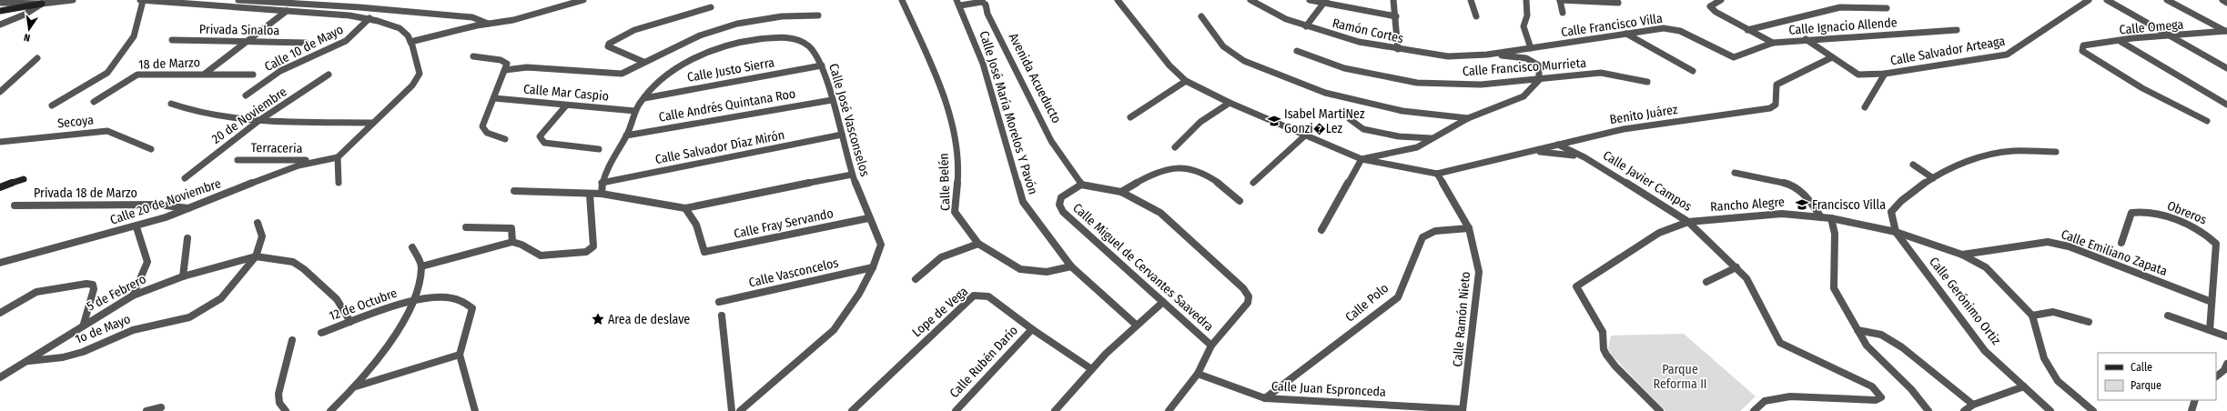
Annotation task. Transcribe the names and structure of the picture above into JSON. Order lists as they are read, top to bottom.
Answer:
{
  "streets": {
    "street": [
      "Calle Francisco Villa",
      "Calle Ignacio Allende",
      "Calle Omega",
      "Privada Sinaloa",
      "Ramón Cortes",
      "Calle 10 de Mayo",
      "Calle Salvador Arteaga",
      "18 de Marzo",
      "Calle Francisco Murrieta",
      "Calle Justo Sierra",
      "Avenida Acueducto",
      "Calle Mar Caspio",
      "Calle Andrés Quintana Roo",
      "Calle José María Morelos Y Pavón",
      "Benito Juárez",
      "20 de Noviembre",
      "Calle José Vasconselos",
      "Secoya",
      "Calle Salvador Díaz Mirón",
      "Terraceria",
      "Calle Javier Campos",
      "Calle Belén",
      "Privada 18 de Marzo",
      "Calle 20 de Noviembre",
      "Rancho Alegre",
      "Obreros",
      "Calle Fray Servando",
      "Calle Emiliano Zapata",
      "Calle Miguel de Cervantes Saavedra",
      "Calle Vasconcelos",
      "5 de Febrero",
      "Calle Gerónimo Ortiz",
      "Calle Polo",
      "12 de Octubre",
      "Lope de Vega",
      "Calle Ramón Nieto",
      "1o de Mayo",
      "Calle Rubén Darío",
      "Calle Juan Espronceda"
    ]
  },
  "crossings": [
    ["Calle Francisco Villa", "Calle Ignacio Allende"],
    ["Calle Francisco Villa", "Ramón Cortes"],
    ["Calle Ignacio Allende", "Calle Salvador Arteaga"],
    ["Calle Salvador Arteaga", "Benito Juárez"],
    ["Calle Justo Sierra", "Calle José Vasconselos"],
    ["Avenida Acueducto", "Calle José María Morelos Y Pavón"],
    ["Avenida Acueducto", "Calle Miguel de Cervantes Saavedra"],
    ["Calle Mar Caspio", "Calle José Vasconselos"],
    ["Calle Andrés Quintana Roo", "Calle José Vasconselos"],
    ["Calle José María Morelos Y Pavón", "Calle Belén"],
    ["Benito Juárez", "Calle Javier Campos"],
    ["Benito Juárez", "Calle Ramón Nieto"],
    ["Calle José Vasconselos", "Calle Salvador Díaz Mirón"],
    ["Calle José Vasconselos", "Calle Fray Servando"],
    ["Calle José Vasconselos", "Calle Vasconcelos"],
    ["Terraceria", "Calle 20 de Noviembre"],
    ["Calle Javier Campos", "Rancho Alegre"],
    ["Privada 18 de Marzo", "Calle 20 de Noviembre"],
    ["Rancho Alegre", "Calle Emiliano Zapata"],
    ["Rancho Alegre", "Calle Gerónimo Ortiz"],
    ["Obreros", "Calle Emiliano Zapata"],
    ["5 de Febrero", "1o de Mayo"],
    ["Calle Polo", "Calle Ramón Nieto"],
    ["Calle Polo", "Calle Juan Espronceda"],
    ["Lope de Vega", "Calle Rubén Darío"],
    ["Calle Ramón Nieto", "Calle Juan Espronceda"]
  ],
  "parks": ["Parque Reforma II"],
  "places": {
    "school or university": ["Isabel MartiNez Gonzi�Lez", "Francisco Villa"],
    "place": ["Area de deslave"]
  },
  "legend": ["Calle", "Parque"],
  "north": "bottom"
}
